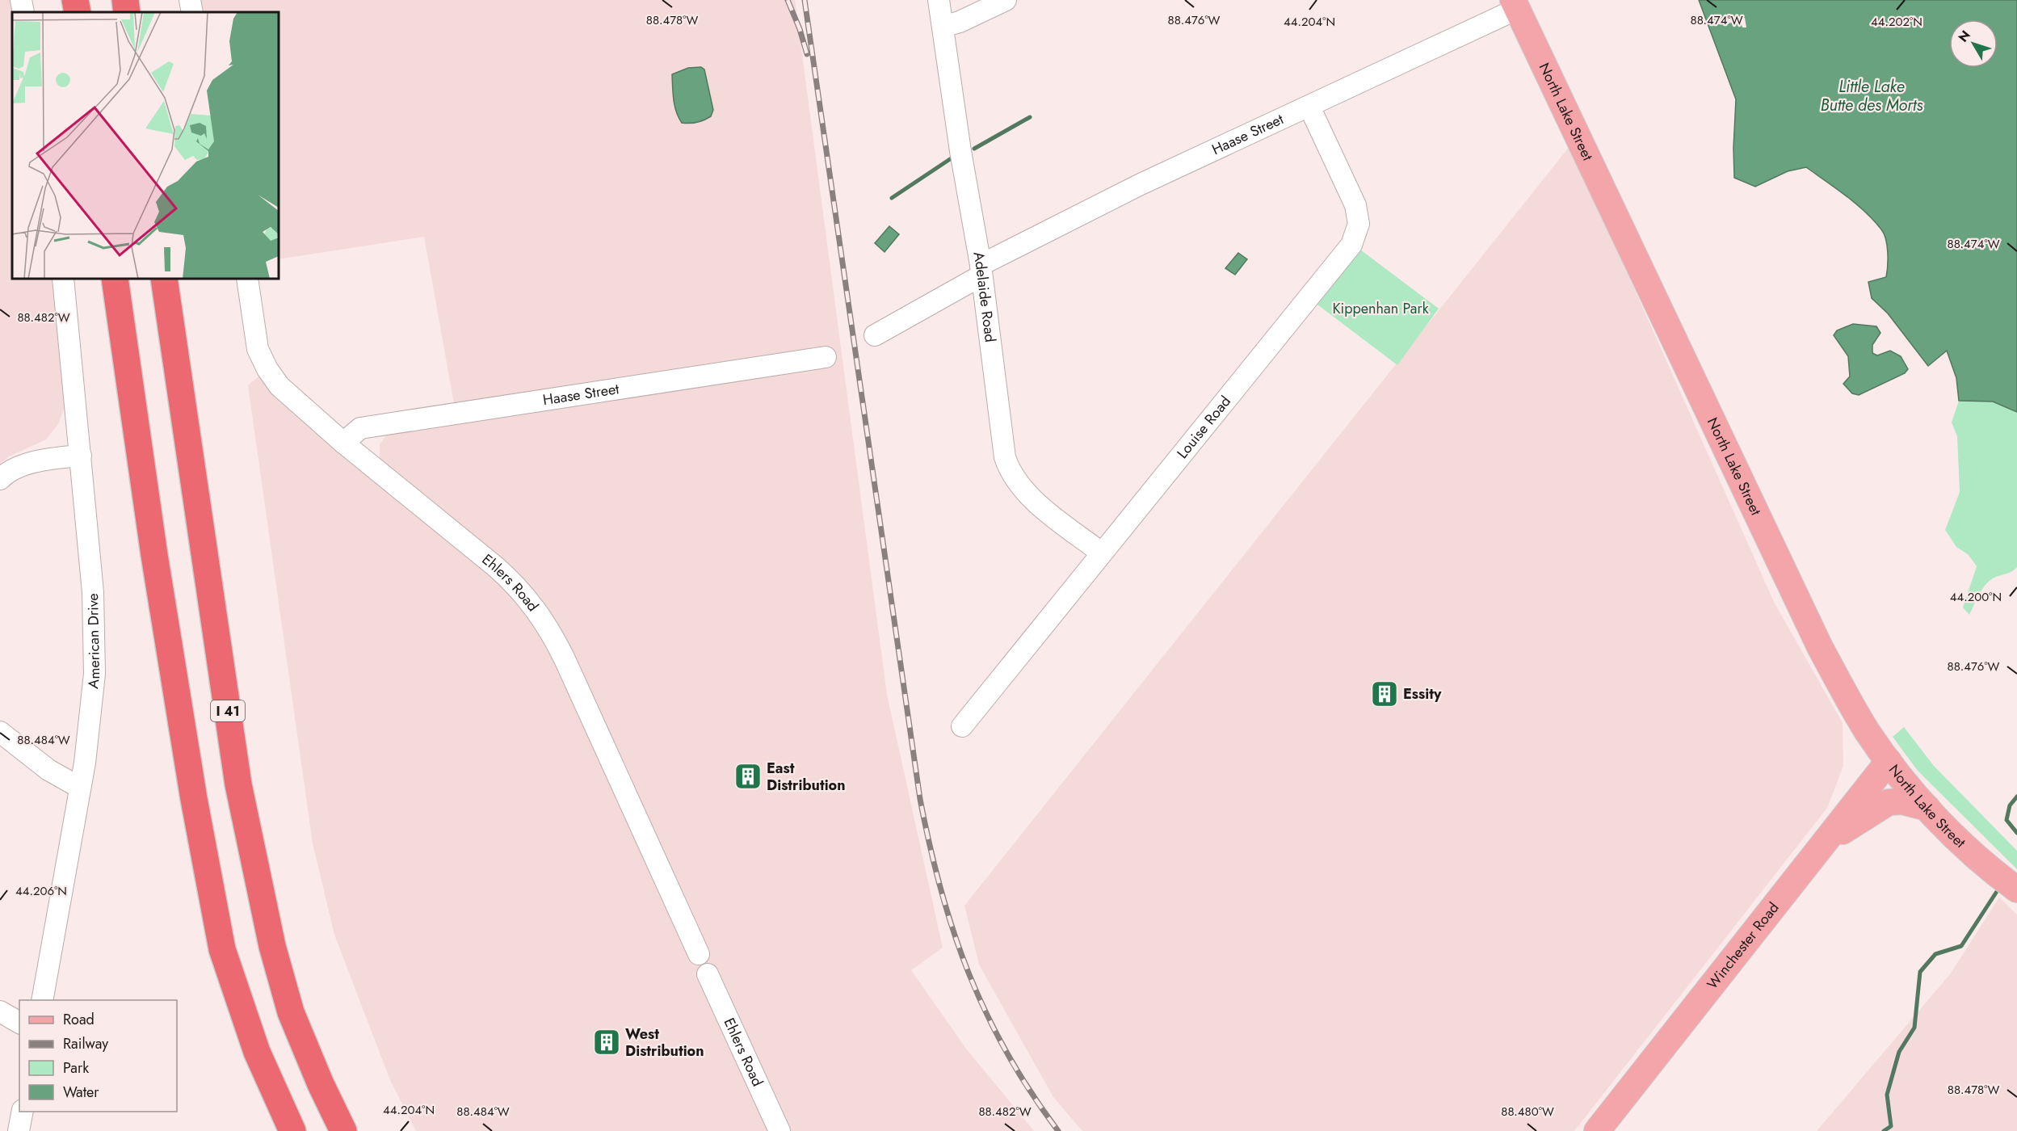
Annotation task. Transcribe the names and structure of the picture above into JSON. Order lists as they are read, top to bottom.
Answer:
{
  "streets": {
    "highway": ["I 41"],
    "main road": ["North Lake Street", "Winchester Road"],
    "street": [
      "Haase Street",
      "Adelaide Road",
      "Louise Road",
      "Ehlers Road",
      "American Drive"
    ]
  },
  "crossings": [
    ["North Lake Street", "Haase Street"],
    ["North Lake Street", "Winchester Road"],
    ["Haase Street", "Adelaide Road"],
    ["Haase Street", "Louise Road"],
    ["Haase Street", "Ehlers Road"],
    ["Adelaide Road", "Louise Road"]
  ],
  "water": ["Little Lake Butte des Morts"],
  "parks": ["Kippenhan Park"],
  "places": {
    "building": ["Essity", "East Distribution", "West Distribution"]
  },
  "legend": [
    "Road",
    "Railway",
    "Park",
    "Water"
  ],
  "north": "top left",
  "coordinates": [
    "88.474°W",
    "88.478°W",
    "88.476°W",
    "44.204°N",
    "44.202°N",
    "88.482°W",
    "44.200°N",
    "88.484°W",
    "44.206°N",
    "88.480°W"
  ]
}
